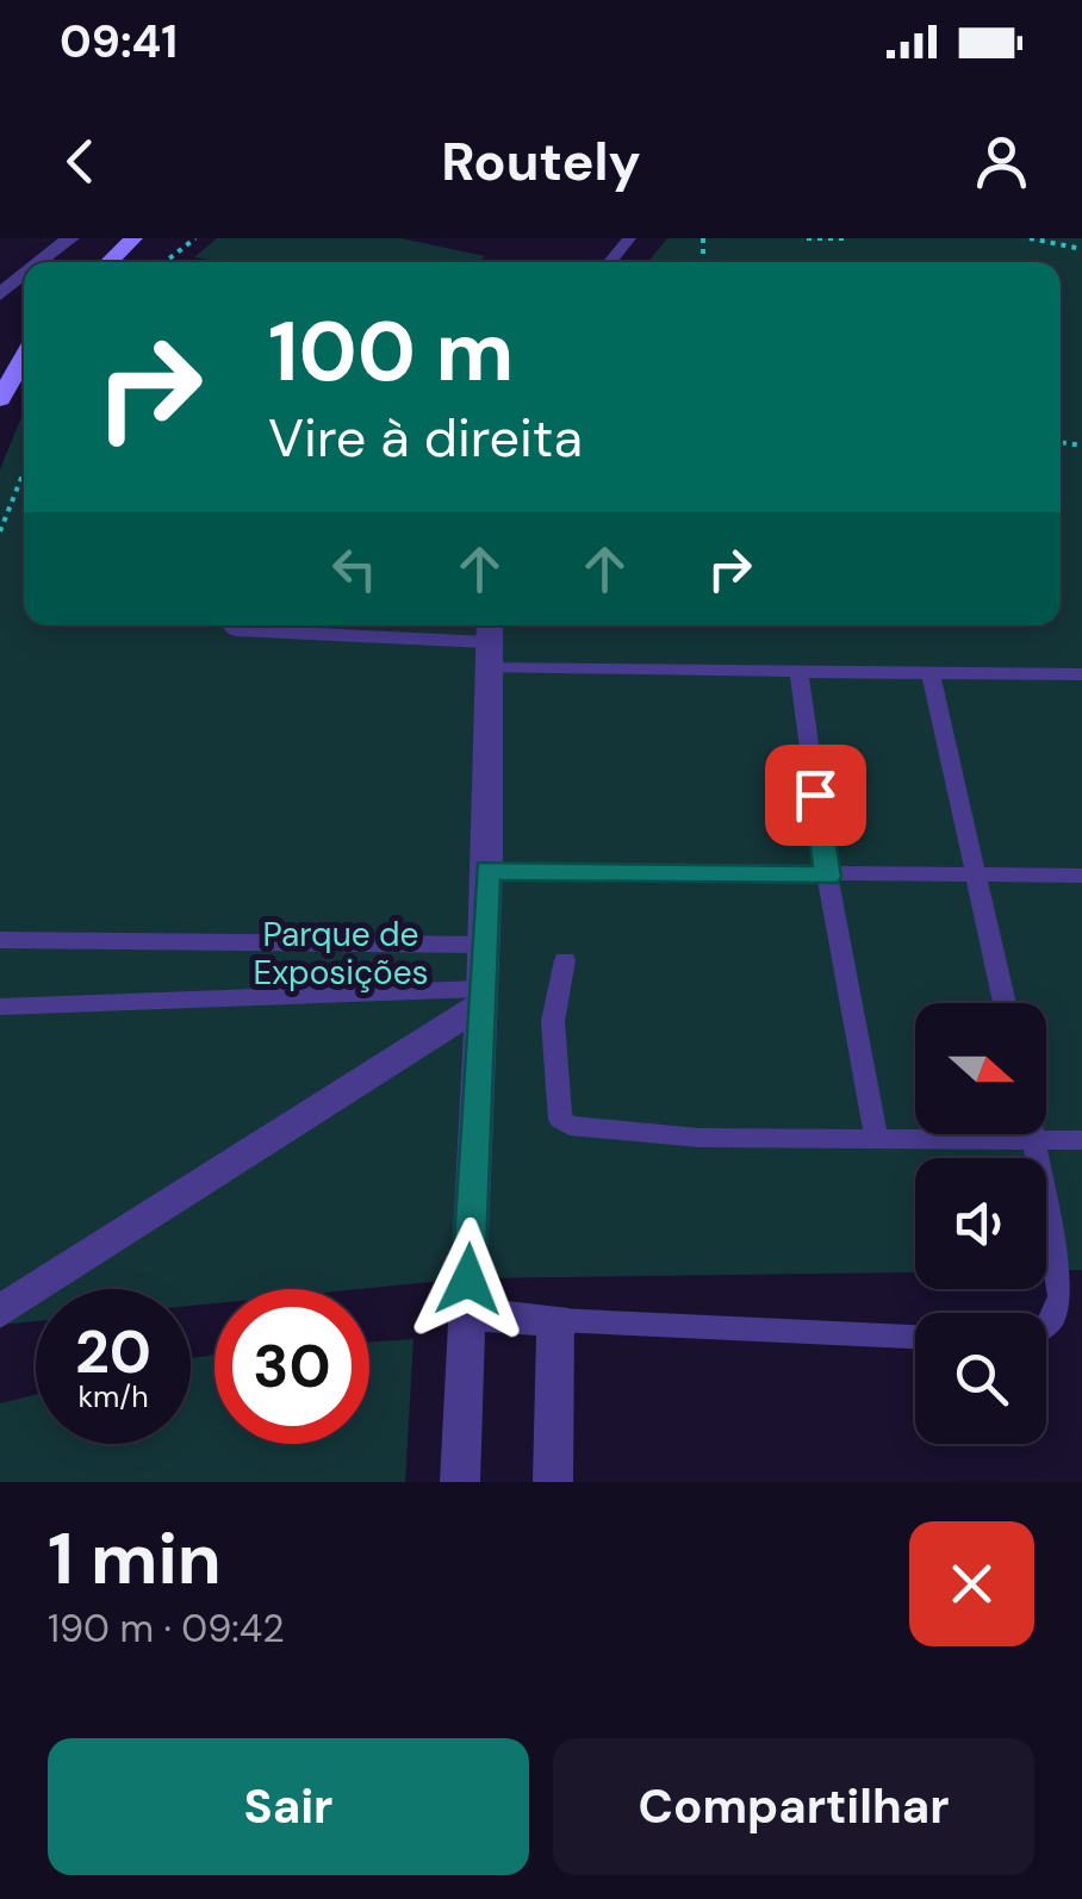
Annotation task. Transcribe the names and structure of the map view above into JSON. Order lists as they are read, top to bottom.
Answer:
{
  "parks": ["Parque de Exposições"],
  "north": "right",
  "page": {
    "status": "09:41",
    "header": "Routely",
    "turn": ["100 m", "Vire à direita"],
    "speed": "20 km/h",
    "limit": "30",
    "heading": ["1 min", "190 m · 09:42"],
    "buttons": ["Sair", "Compartilhar"]
  }
}
